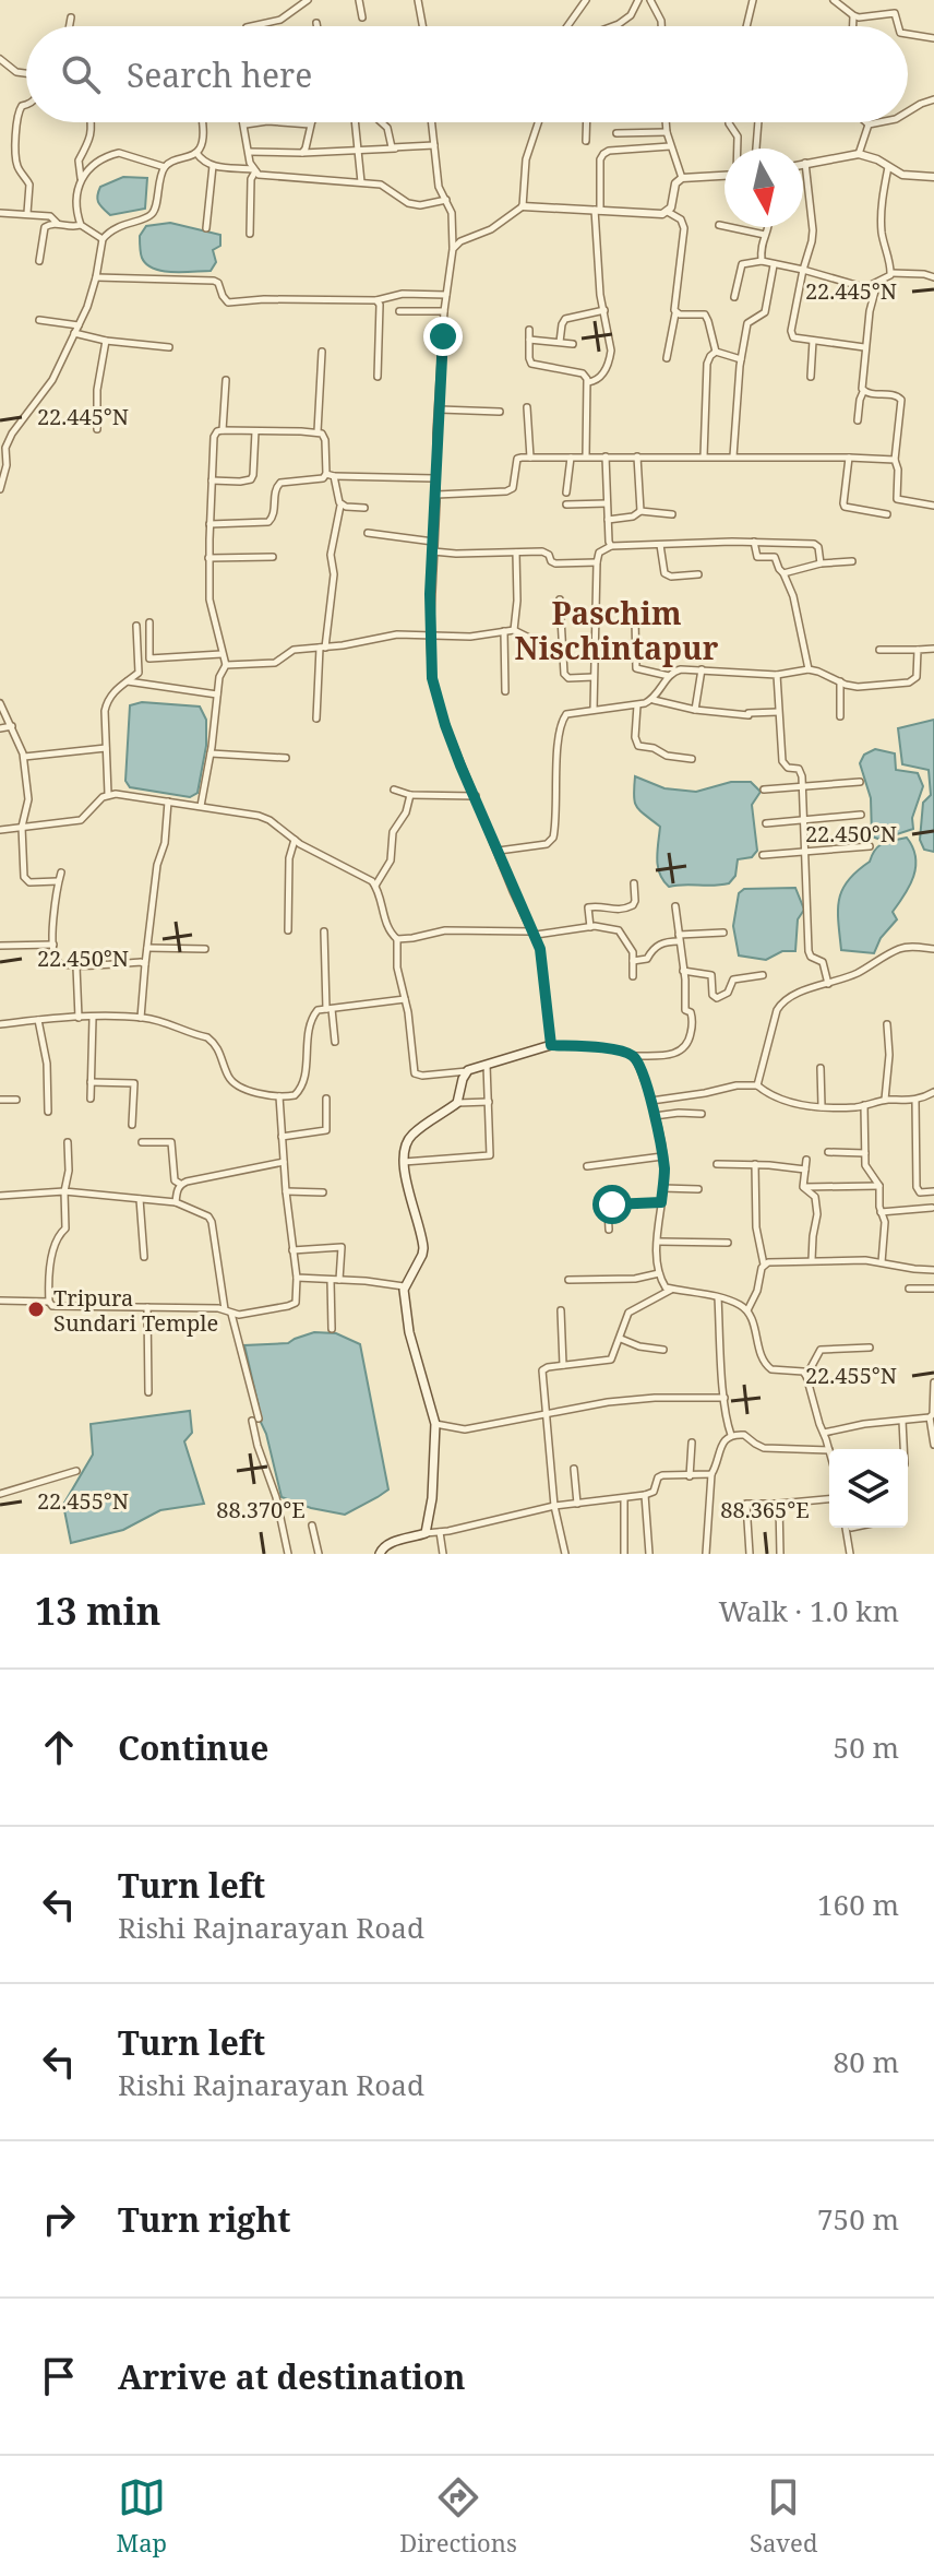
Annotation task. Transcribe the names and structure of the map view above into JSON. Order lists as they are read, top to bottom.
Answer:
{
  "districts": ["Paschim Nischintapur"],
  "places": ["Tripura Sundari Temple"],
  "north": "bottom",
  "page": {
    "search": "Search here",
    "heading": ["13 min", "Walk · 1.0 km"],
    "list": [
      ["Continue", "50 m"],
      ["Turn left", "Rishi Rajnarayan Road", "160 m"],
      ["Turn left", "Rishi Rajnarayan Road", "80 m"],
      ["Turn right", "750 m"],
      "Arrive at destination"
    ],
    "nav": ["Map", "Directions", "Saved"]
  },
  "coordinates": [
    "22.445°N",
    "22.450°N",
    "22.455°N",
    "88.370°E",
    "88.365°E"
  ]
}
